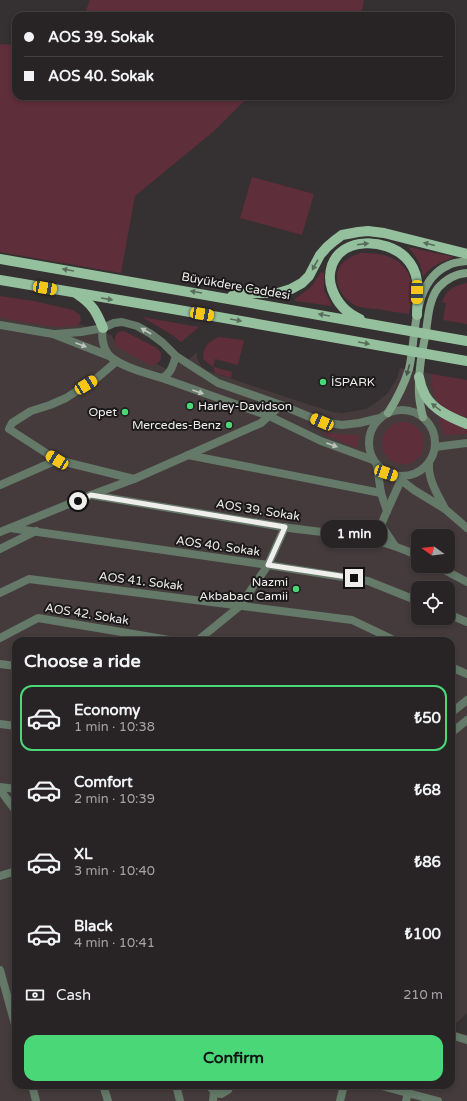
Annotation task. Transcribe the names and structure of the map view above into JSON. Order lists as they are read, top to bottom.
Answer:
{
  "streets": {
    "main road": ["Büyükdere Caddesi"],
    "street": [
      "AOS 39. Sokak",
      "AOS 40. Sokak",
      "AOS 41. Sokak",
      "AOS 42. Sokak"
    ]
  },
  "places": [
    "İSPARK",
    "Harley-Davidson",
    "Opet",
    "Mercedes-Benz",
    "Nazmi Akbabacı Camii"
  ],
  "north": "left",
  "page": {
    "banner": ["AOS 39. Sokak", "AOS 40. Sokak"],
    "bubble": "1 min",
    "heading": "Choose a ride",
    "list": [
      {
        "name": "Economy",
        "note": "1 min · 10:38",
        "value": "₺50"
      },
      {
        "name": "Comfort",
        "note": "2 min · 10:39",
        "value": "₺68"
      },
      {
        "name": "XL",
        "note": "3 min · 10:40",
        "value": "₺86"
      },
      {
        "name": "Black",
        "note": "4 min · 10:41",
        "value": "₺100"
      }
    ],
    "pay": ["Cash", "210 m"],
    "buttons": "Confirm"
  }
}
